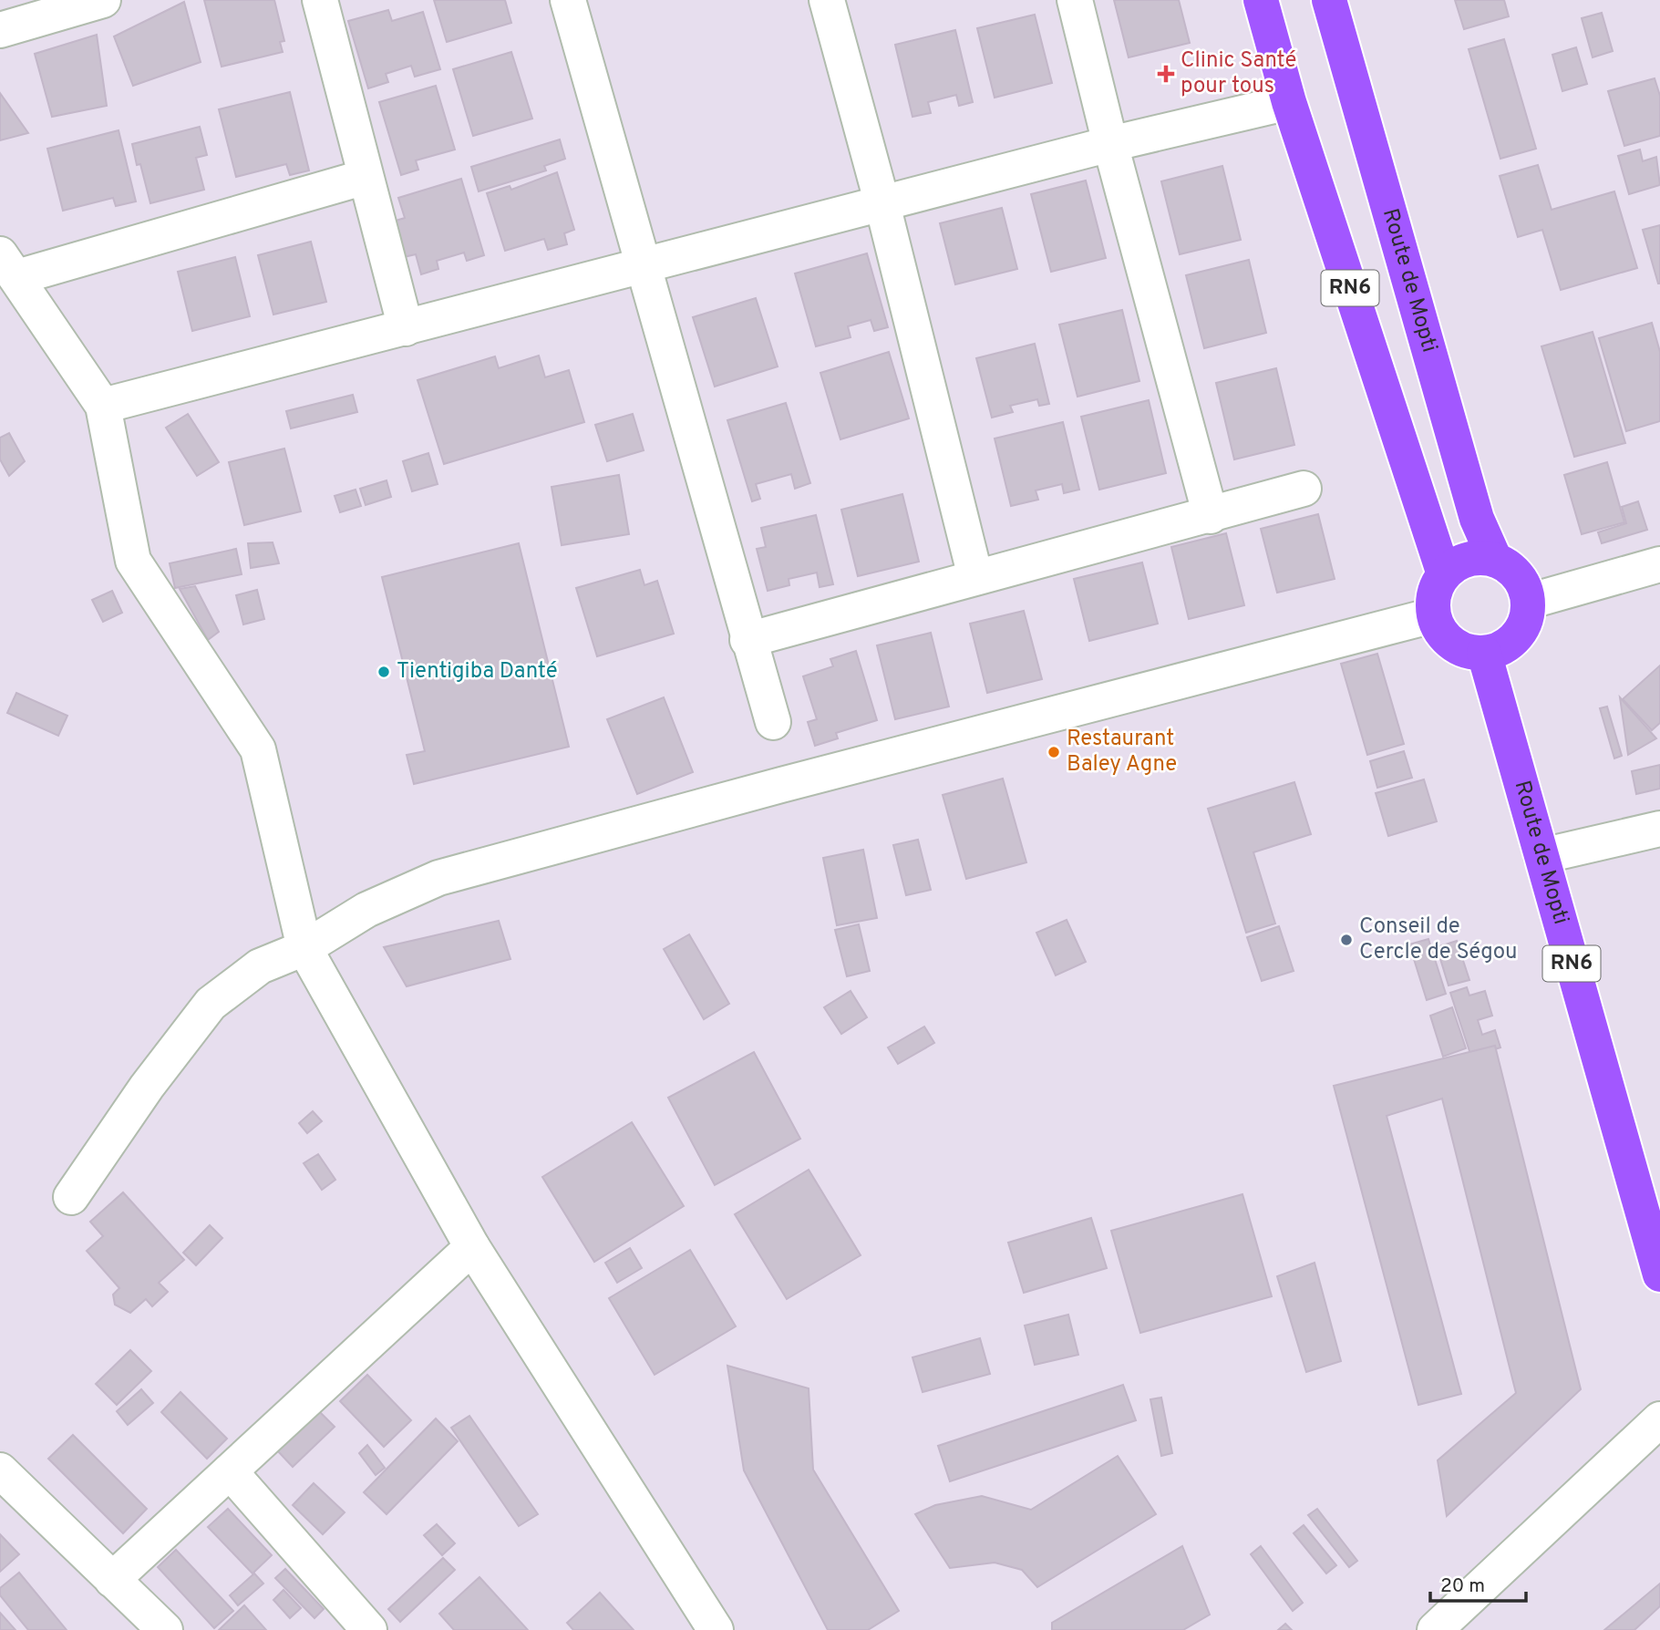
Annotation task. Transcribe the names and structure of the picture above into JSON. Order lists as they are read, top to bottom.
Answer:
{
  "streets": {
    "highway": ["Route de Mopti", "RN6"]
  },
  "crossings": [
    ["Route de Mopti", "RN6"]
  ],
  "places": {
    "health": ["Clinic Santé pour tous"],
    "other": ["Tientigiba Danté", "Restaurant Baley Agne", "Conseil de Cercle de Ségou"]
  },
  "scale_bar": "20 m"
}
